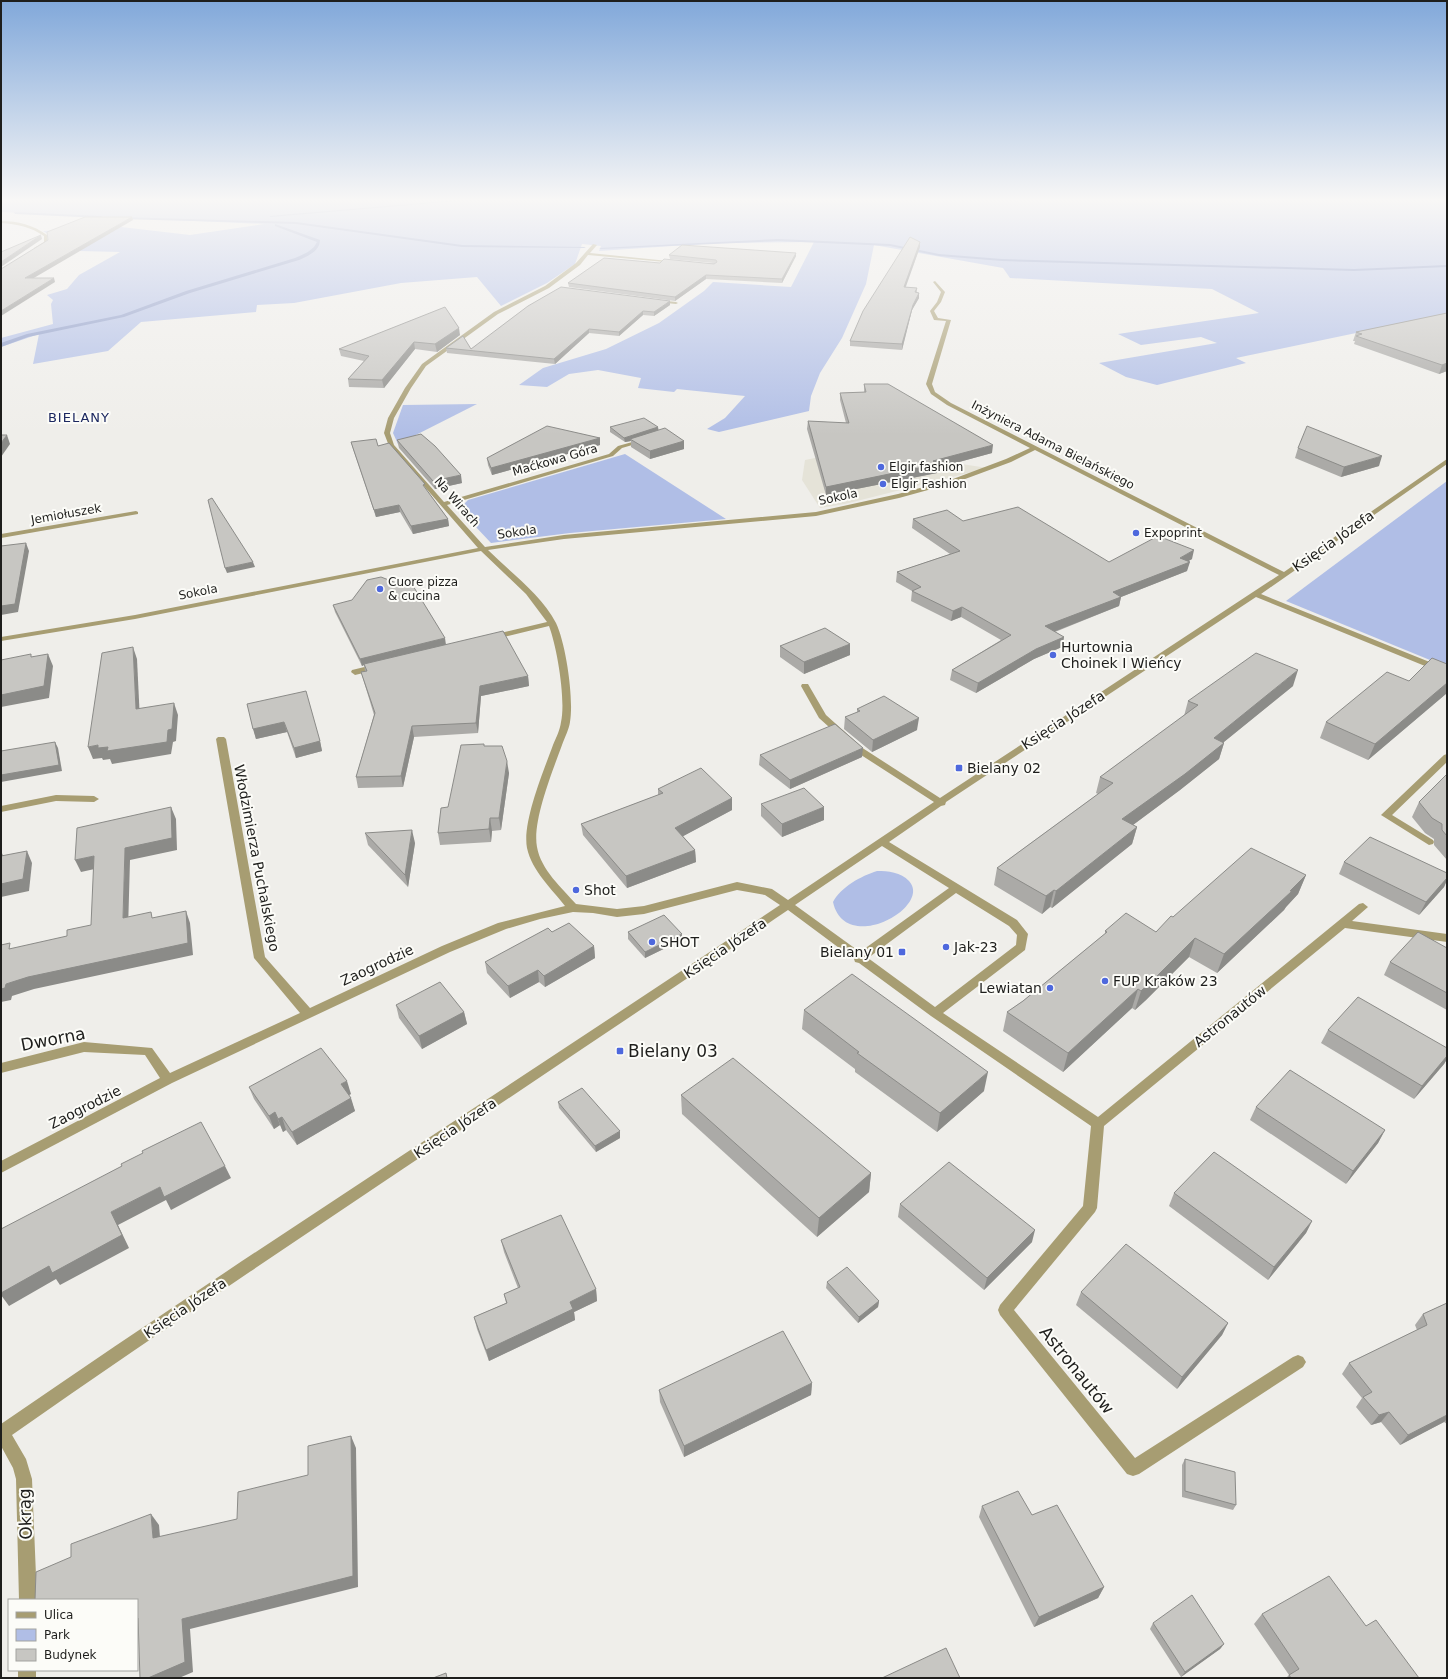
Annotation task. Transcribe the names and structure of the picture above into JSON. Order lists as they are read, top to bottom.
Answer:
{
  "streets": {
    "street": [
      "Inżyniera Adama Bielańskiego",
      "Maćkowa Góra",
      "Sokola",
      "Na Wirach",
      "Jemiołuszek",
      "Księcia Józefa",
      "Włodzimierza Puchalskiego",
      "Zaogrodzie",
      "Astronautów",
      "Dworna",
      "Okrąg"
    ]
  },
  "crossings": [
    ["Inżyniera Adama Bielańskiego", "Sokola"],
    ["Inżyniera Adama Bielańskiego", "Księcia Józefa"],
    ["Maćkowa Góra", "Na Wirach"],
    ["Sokola", "Na Wirach"],
    ["Na Wirach", "Zaogrodzie"],
    ["Księcia Józefa", "Zaogrodzie"],
    ["Księcia Józefa", "Okrąg"],
    ["Włodzimierza Puchalskiego", "Zaogrodzie"],
    ["Zaogrodzie", "Dworna"]
  ],
  "districts": ["BIELANY"],
  "places": {
    "other": [
      "Elgir fashion",
      "Elgir Fashion",
      "Expoprint",
      "Cuore pizza & cucina",
      "Hurtownia Choinek I Wieńcy",
      "Shot",
      "SHOT",
      "Jak-23",
      "FUP Kraków 23",
      "Lewiatan"
    ],
    "transit": ["Bielany 02", "Bielany 01", "Bielany 03"]
  },
  "legend": ["Ulica", "Park", "Budynek"]
}
